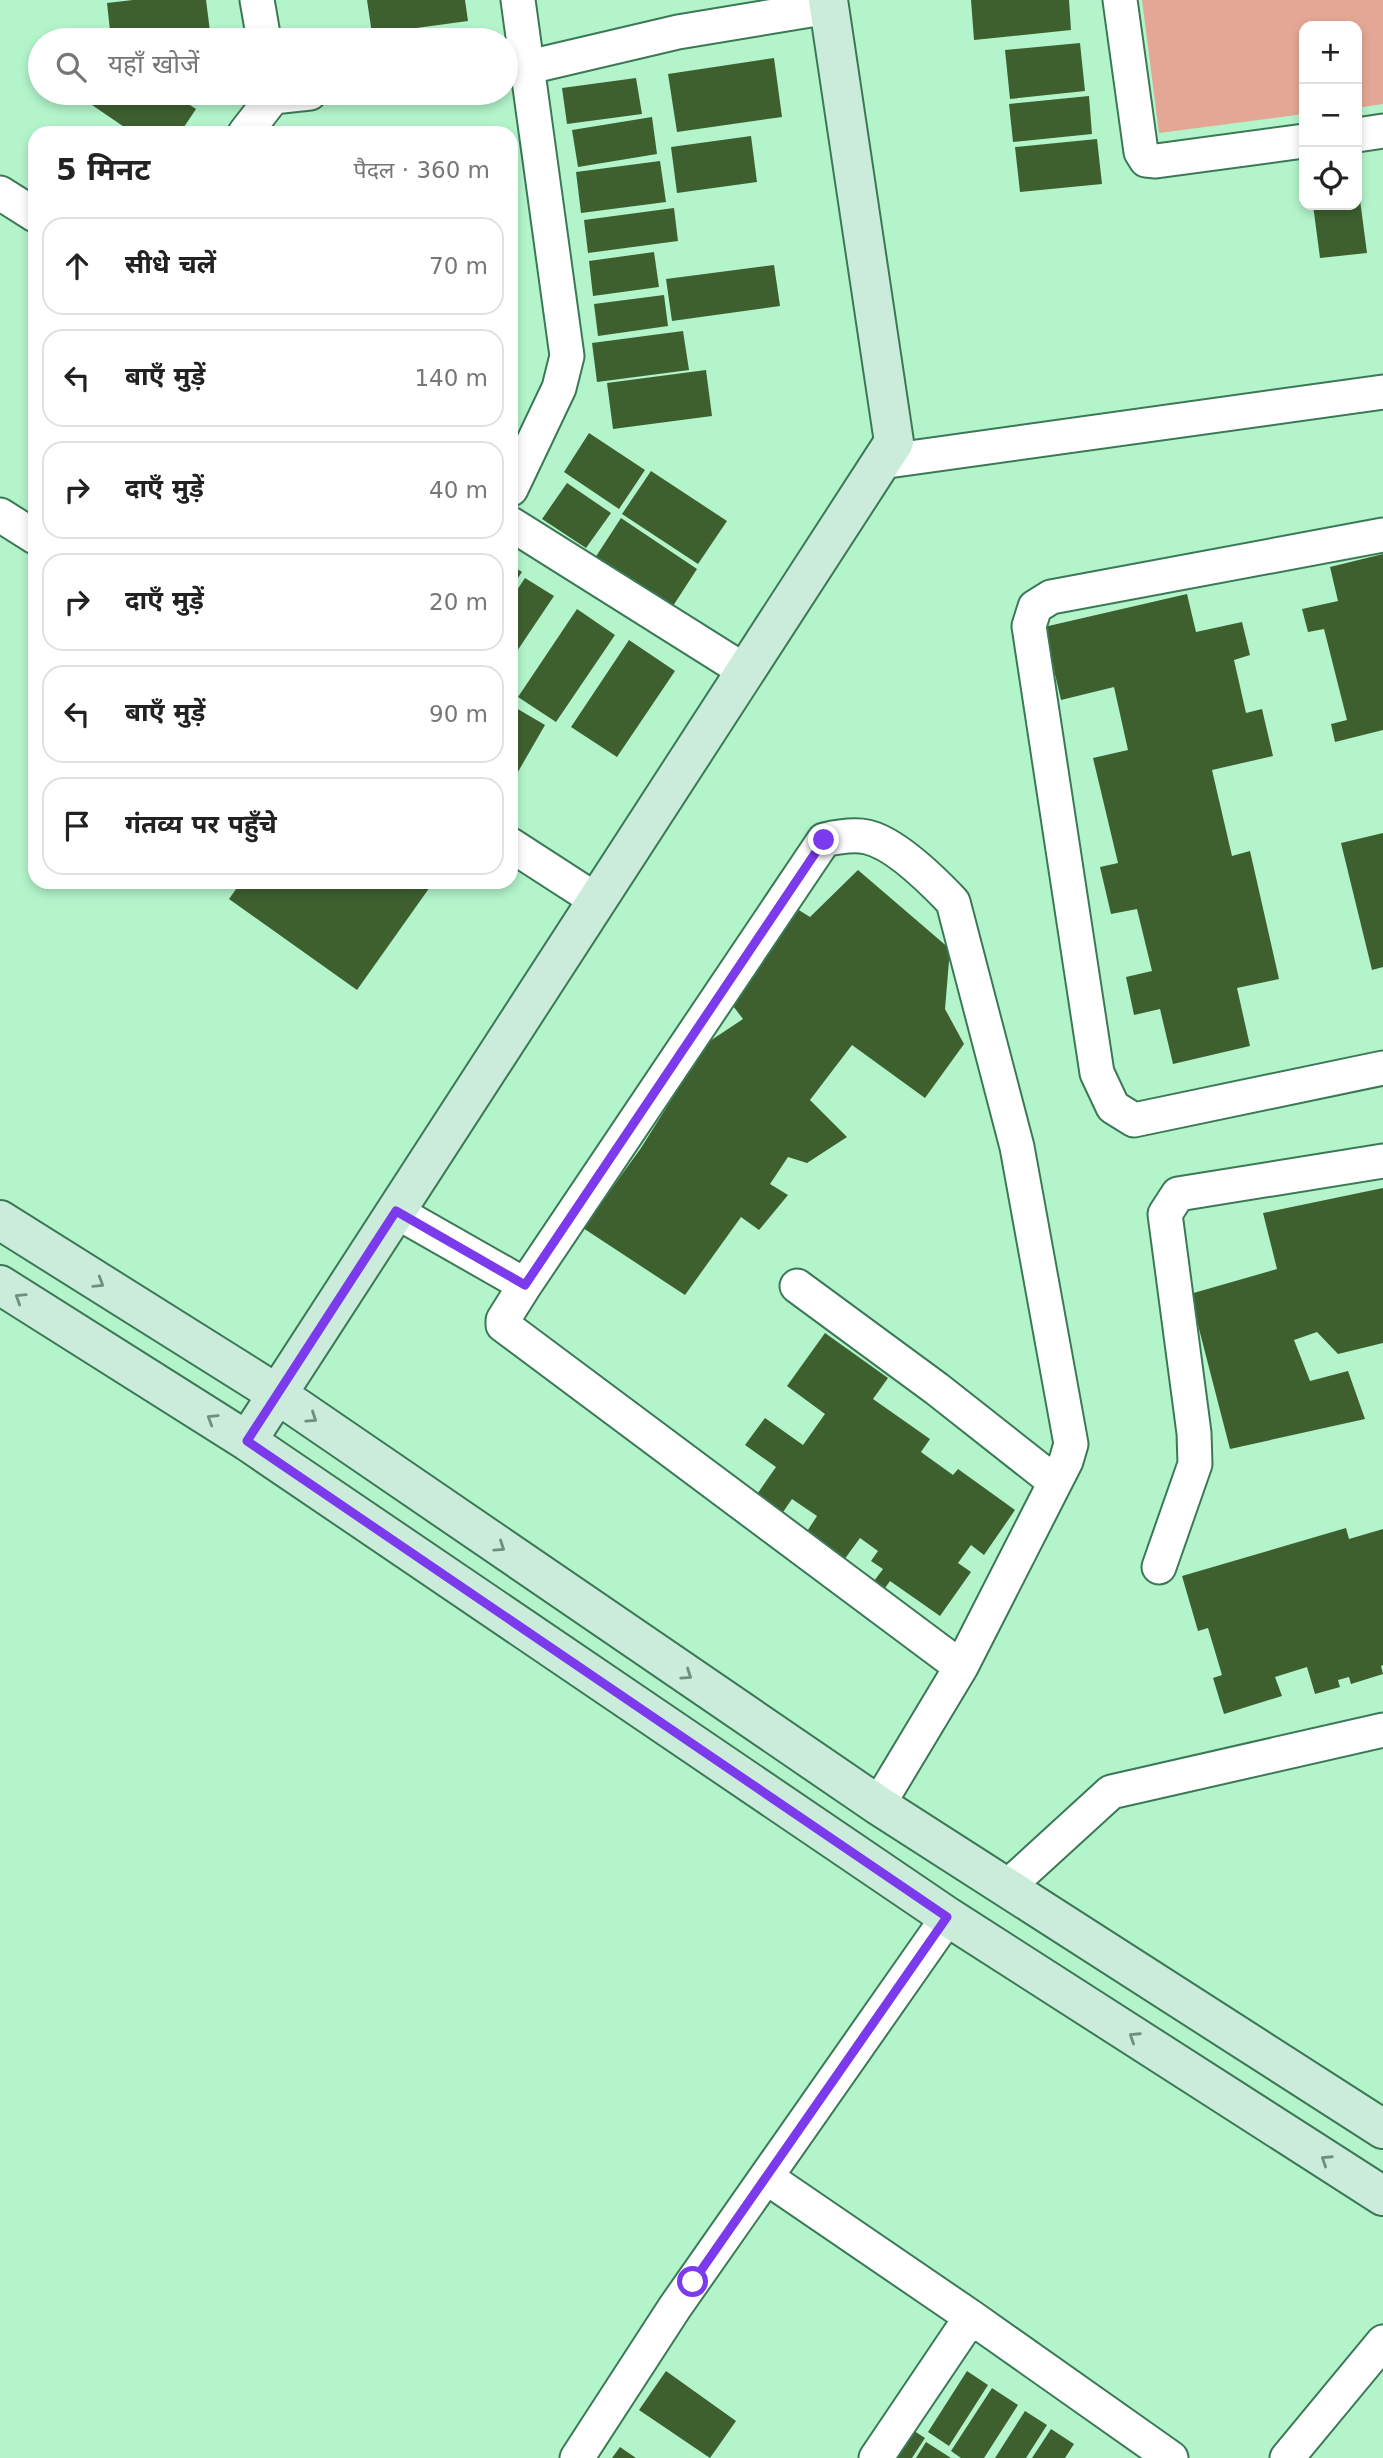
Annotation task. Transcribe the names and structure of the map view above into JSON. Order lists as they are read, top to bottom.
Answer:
{
  "page": {
    "map_buttons": ["+", "−"],
    "search": "यहाँ खोजें",
    "heading": ["5 मिनट", "पैदल · 360 m"],
    "list": [
      ["सीधे चलें", "70 m"],
      ["बाएँ मुड़ें", "140 m"],
      ["दाएँ मुड़ें", "40 m"],
      ["दाएँ मुड़ें", "20 m"],
      ["बाएँ मुड़ें", "90 m"],
      "गंतव्य पर पहुँचे"
    ]
  }
}
